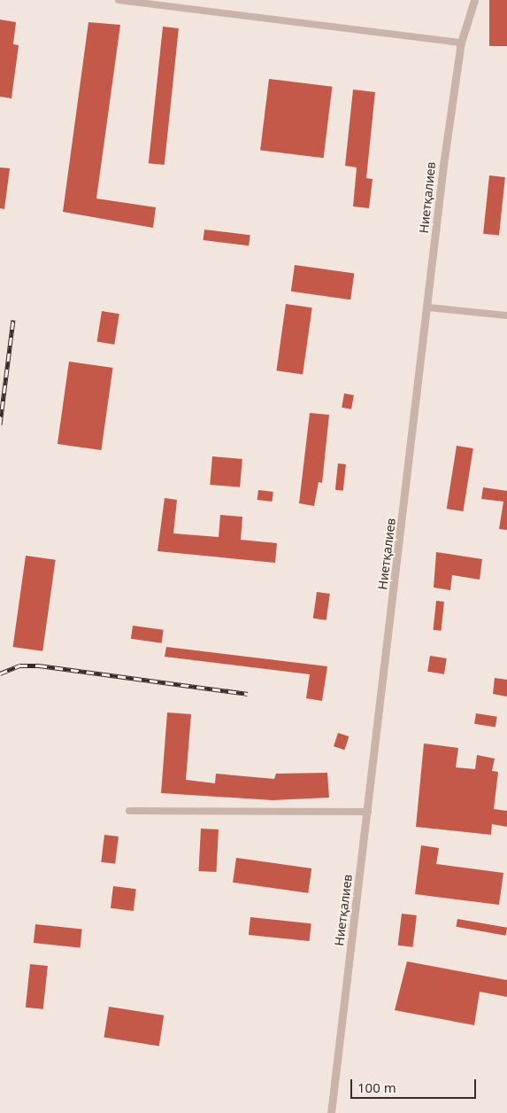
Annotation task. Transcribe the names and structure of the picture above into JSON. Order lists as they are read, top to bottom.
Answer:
{
  "streets": {
    "street": ["Ниетқалиев"]
  },
  "scale_bar": "100 m"
}
